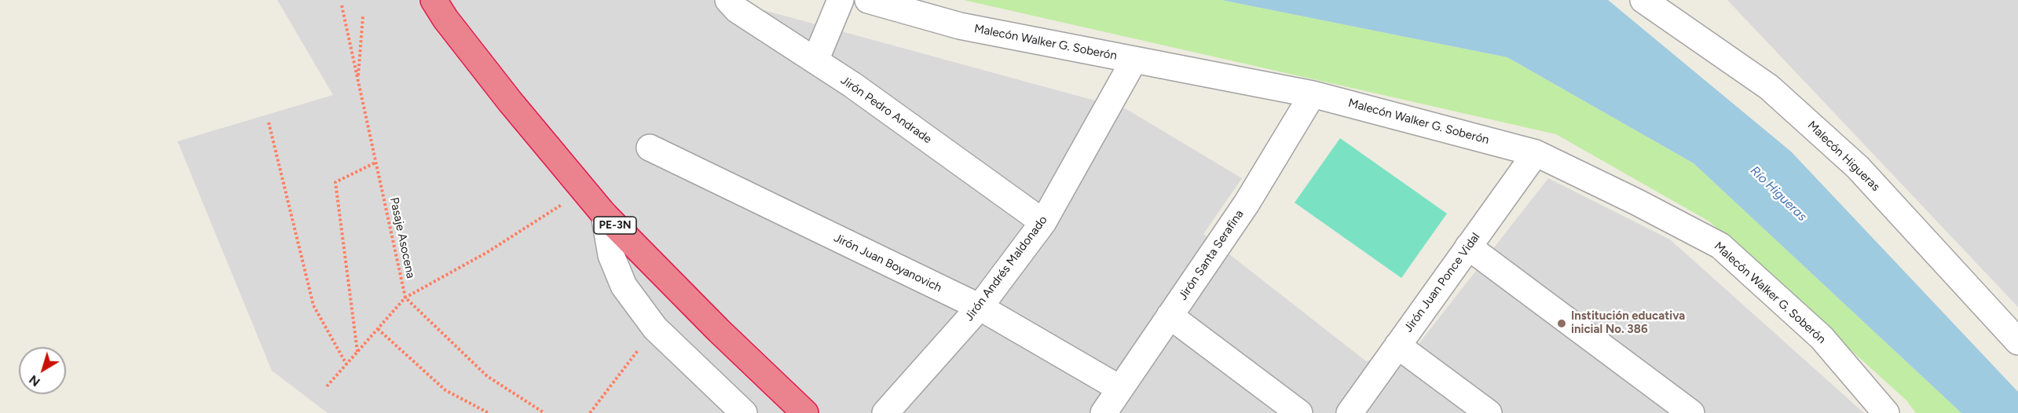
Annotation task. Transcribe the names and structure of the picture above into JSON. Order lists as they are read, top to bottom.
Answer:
{
  "streets": {
    "highway": ["PE-3N"],
    "street": [
      "Malecón Walker G. Soberón",
      "Jirón Pedro Andrade",
      "Malecón Higueras",
      "Jirón Santa Serafina",
      "Jirón Juan Boyanovich",
      "Jirón Andrés Maldonado",
      "Jirón Juan Ponce Vidal"
    ],
    "path": ["Pasaje Asocena"]
  },
  "crossings": [
    ["Malecón Walker G. Soberón", "Jirón Santa Serafina"],
    ["Malecón Walker G. Soberón", "Jirón Andrés Maldonado"],
    ["Malecón Walker G. Soberón", "Jirón Juan Ponce Vidal"],
    ["Jirón Pedro Andrade", "Jirón Andrés Maldonado"],
    ["Jirón Santa Serafina", "Jirón Juan Boyanovich"],
    ["Jirón Juan Boyanovich", "Jirón Andrés Maldonado"]
  ],
  "water": ["Río Higueras"],
  "places": ["Institución educativa inicial No. 386"],
  "north": "bottom left"
}
